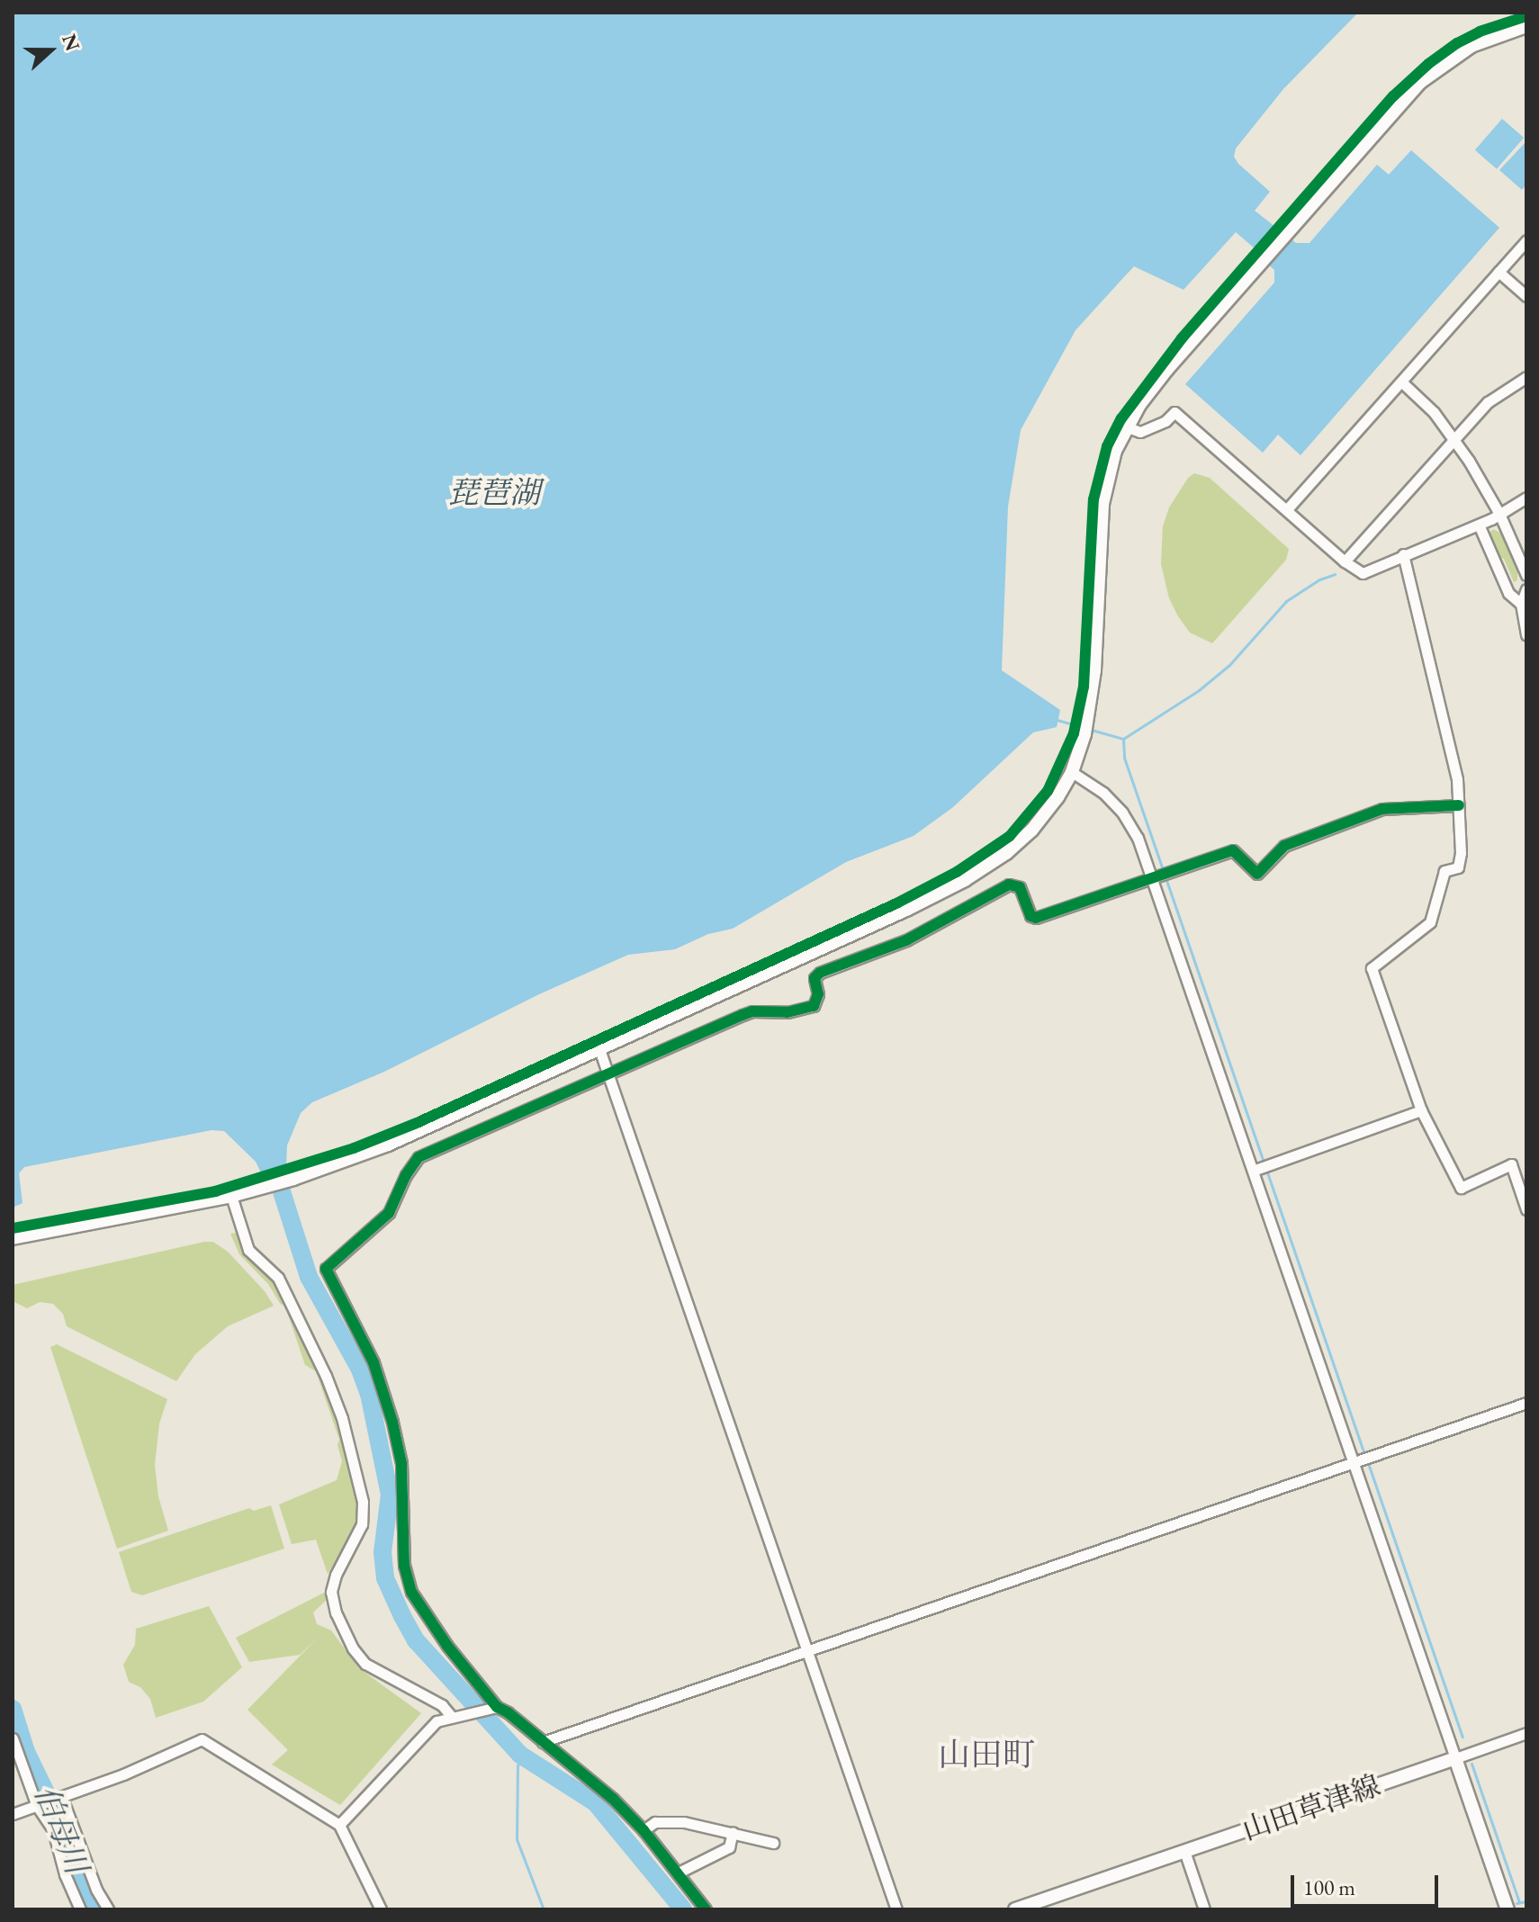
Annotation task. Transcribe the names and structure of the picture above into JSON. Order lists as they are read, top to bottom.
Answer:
{
  "streets": {
    "main road": ["山田草津線"]
  },
  "districts": ["山田町"],
  "water": ["琵琶湖", "伯母川"],
  "scale_bar": "100 m",
  "north": "right"
}
